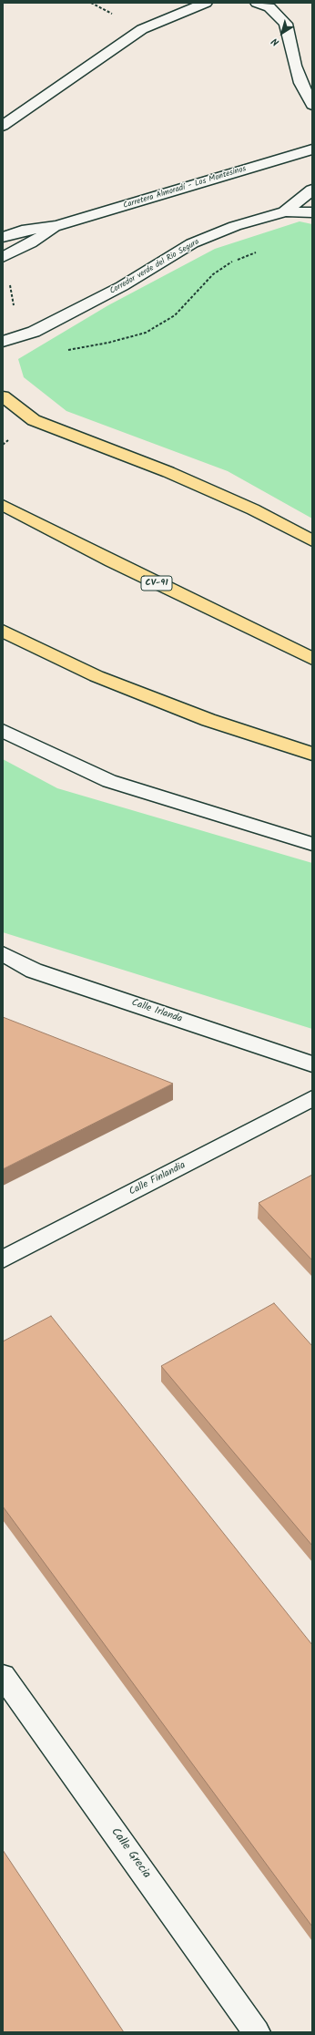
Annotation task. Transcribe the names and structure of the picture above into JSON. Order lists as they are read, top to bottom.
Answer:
{
  "streets": {
    "main road": ["CV-91"],
    "street": [
      "Carretera Almoradí - Los Montesinos",
      "Corredor verde del Rio Segura",
      "Calle Irlanda",
      "Calle Finlandia",
      "Calle Grecia"
    ]
  },
  "north": "bottom left"
}
